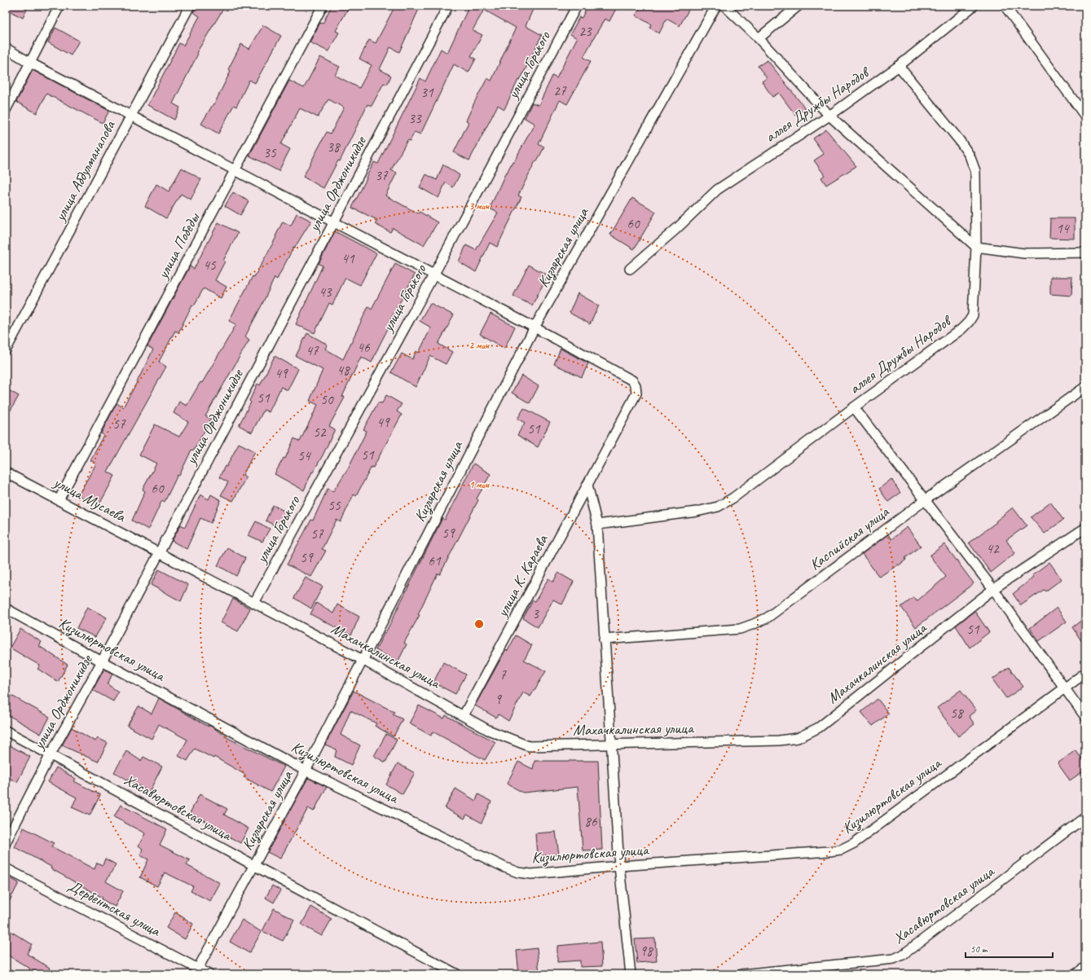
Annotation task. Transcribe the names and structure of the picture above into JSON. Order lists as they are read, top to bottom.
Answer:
{
  "streets": {
    "street": [
      "улица Горького",
      "аллея Дружбы Народов",
      "улица Абдулманапова",
      "улица Орджоникидзе",
      "улица Победы",
      "Кизлярская улица",
      "улица Мусаева",
      "Каспийская улица",
      "улица К. Караева",
      "Кизилюртовская улица",
      "Махачкалинская улица",
      "Хасавюртовская улица",
      "Дербентская улица"
    ]
  },
  "crossings": [
    ["улица Горького", "улица К. Караева"],
    ["улица Горького", "Махачкалинская улица"],
    ["улица Абдулманапова", "улица К. Караева"],
    ["улица Орджоникидзе", "улица Мусаева"],
    ["улица Орджоникидзе", "улица К. Караева"],
    ["улица Орджоникидзе", "Кизилюртовская улица"],
    ["улица Орджоникидзе", "Махачкалинская улица"],
    ["улица Орджоникидзе", "Хасавюртовская улица"],
    ["улица Победы", "улица Мусаева"],
    ["улица Победы", "улица К. Караева"],
    ["Кизлярская улица", "улица К. Караева"],
    ["Кизлярская улица", "Кизилюртовская улица"],
    ["Кизлярская улица", "Махачкалинская улица"],
    ["Кизлярская улица", "Хасавюртовская улица"],
    ["Кизлярская улица", "Дербентская улица"],
    ["улица Мусаева", "Махачкалинская улица"],
    ["улица К. Караева", "Махачкалинская улица"]
  ],
  "house_numbers": [
    "23",
    "27",
    "31",
    "33",
    "38",
    "35",
    "37",
    "60",
    "14",
    "41",
    "45",
    "43",
    "46",
    "47",
    "48",
    "49",
    "51",
    "50",
    "49",
    "57",
    "51",
    "52",
    "51",
    "54",
    "60",
    "55",
    "59",
    "57",
    "42",
    "59",
    "61",
    "3",
    "51",
    "7",
    "9",
    "58",
    "86",
    "98"
  ],
  "scale_bar": "50 m",
  "rings": ["3 мин", "2 мин", "1 мин"]
}
